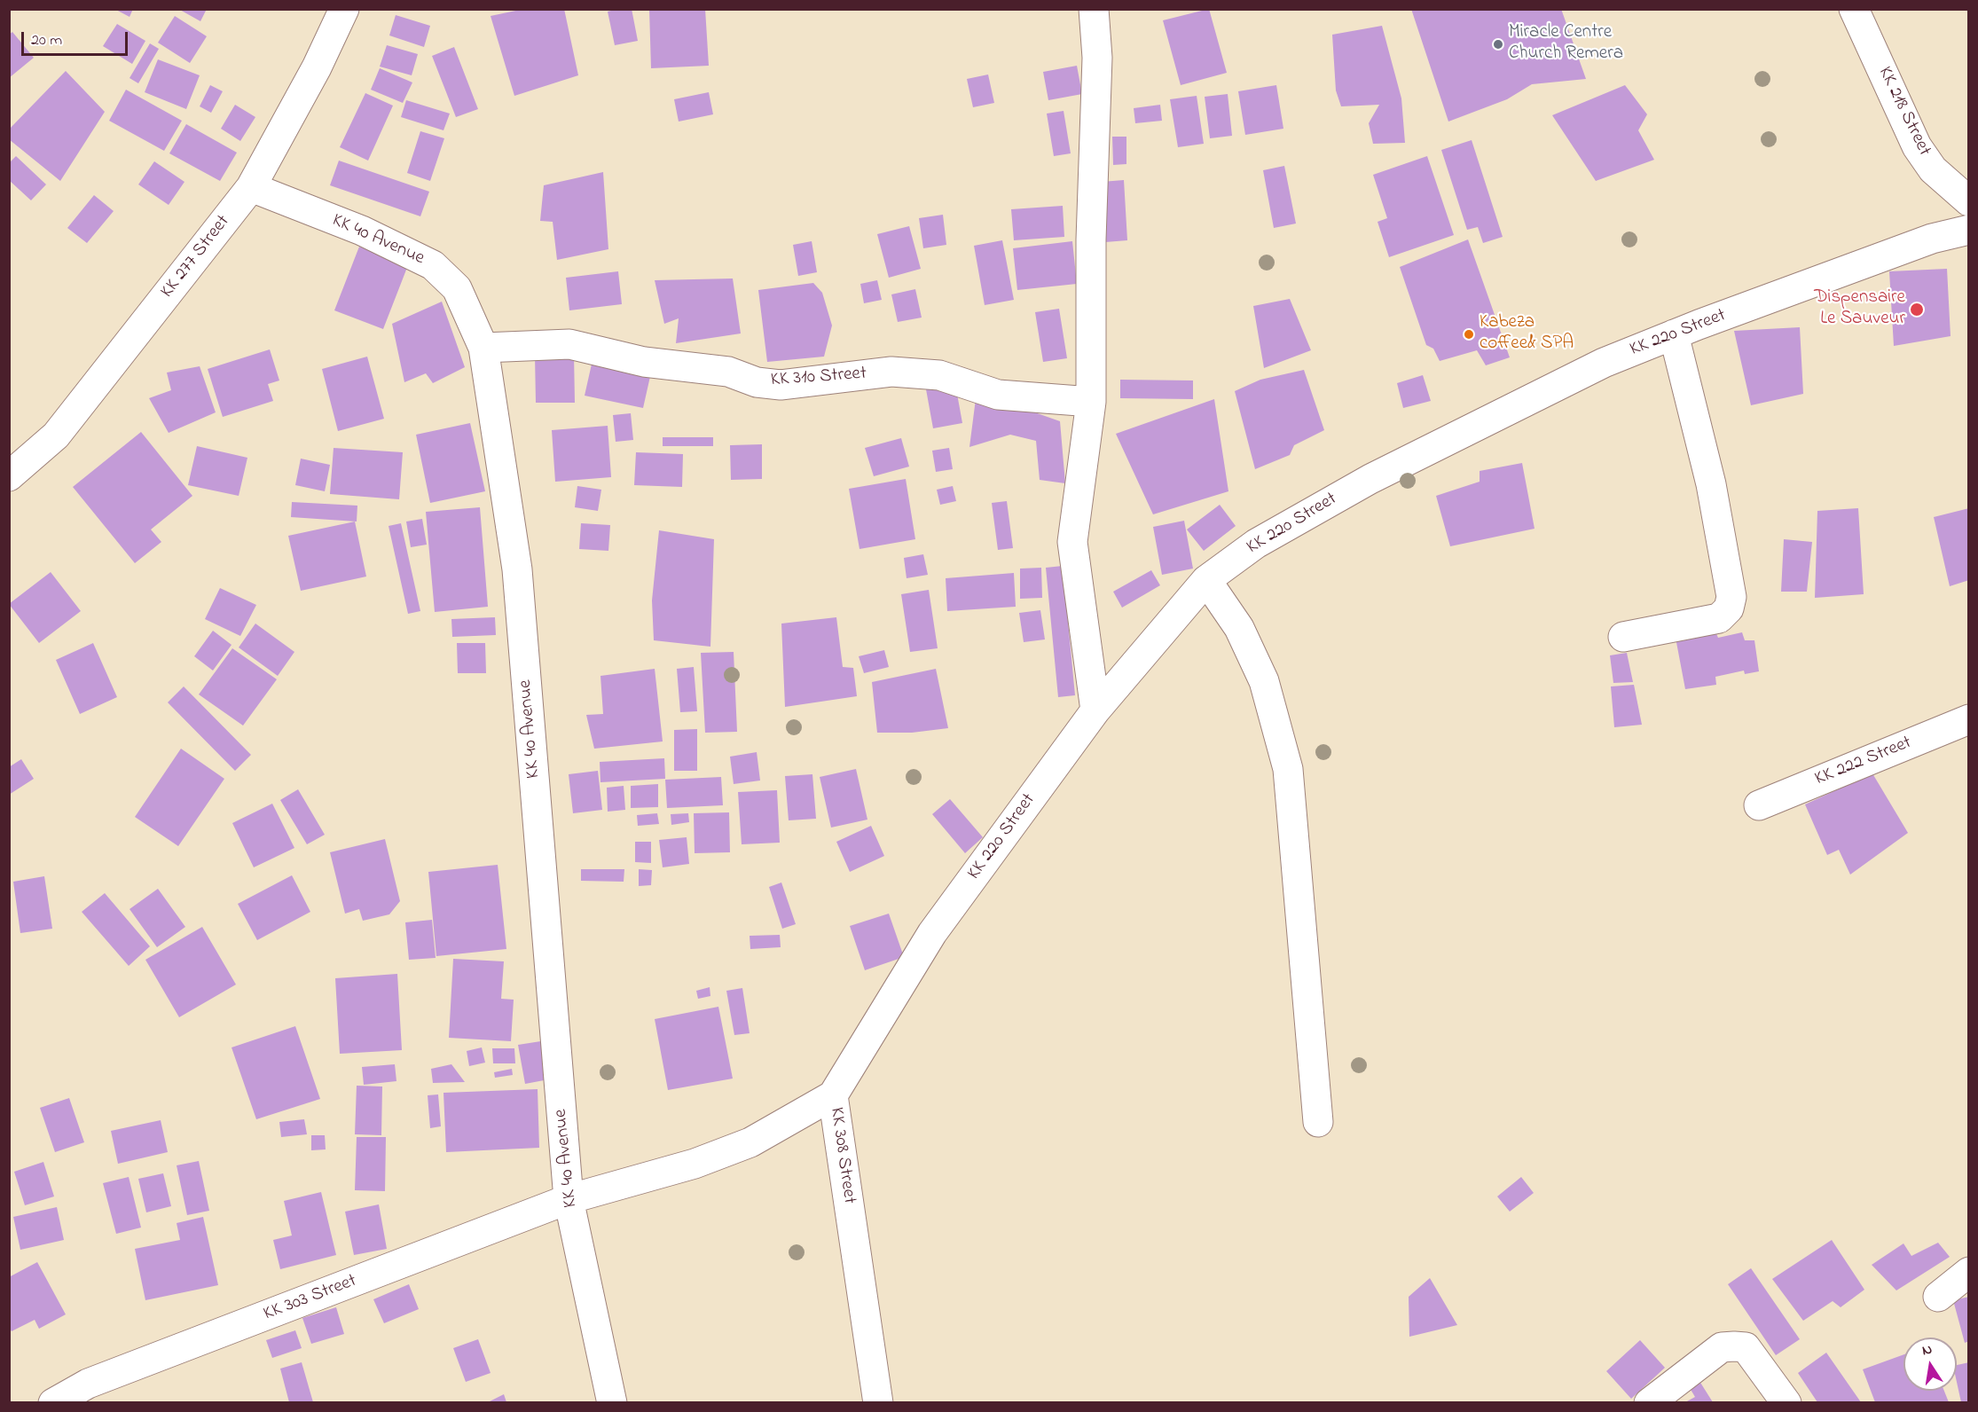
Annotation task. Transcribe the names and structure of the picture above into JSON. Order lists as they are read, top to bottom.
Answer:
{
  "streets": {
    "street": [
      "KK 218 Street",
      "KK 40 Avenue",
      "KK 277 Street",
      "KK 220 Street",
      "KK 310 Street",
      "KK 222 Street",
      "KK 308 Street",
      "KK 303 Street"
    ]
  },
  "crossings": [
    ["KK 40 Avenue", "KK 277 Street"],
    ["KK 40 Avenue", "KK 310 Street"],
    ["KK 40 Avenue", "KK 308 Street"],
    ["KK 40 Avenue", "KK 303 Street"],
    ["KK 220 Street", "KK 308 Street"],
    ["KK 308 Street", "KK 303 Street"]
  ],
  "places": ["Miracle Centre Church Remera", "Dispensaire Le Sauveur", "Kabeza coffee& SPA"],
  "scale_bar": "20 m",
  "north": "top"
}
